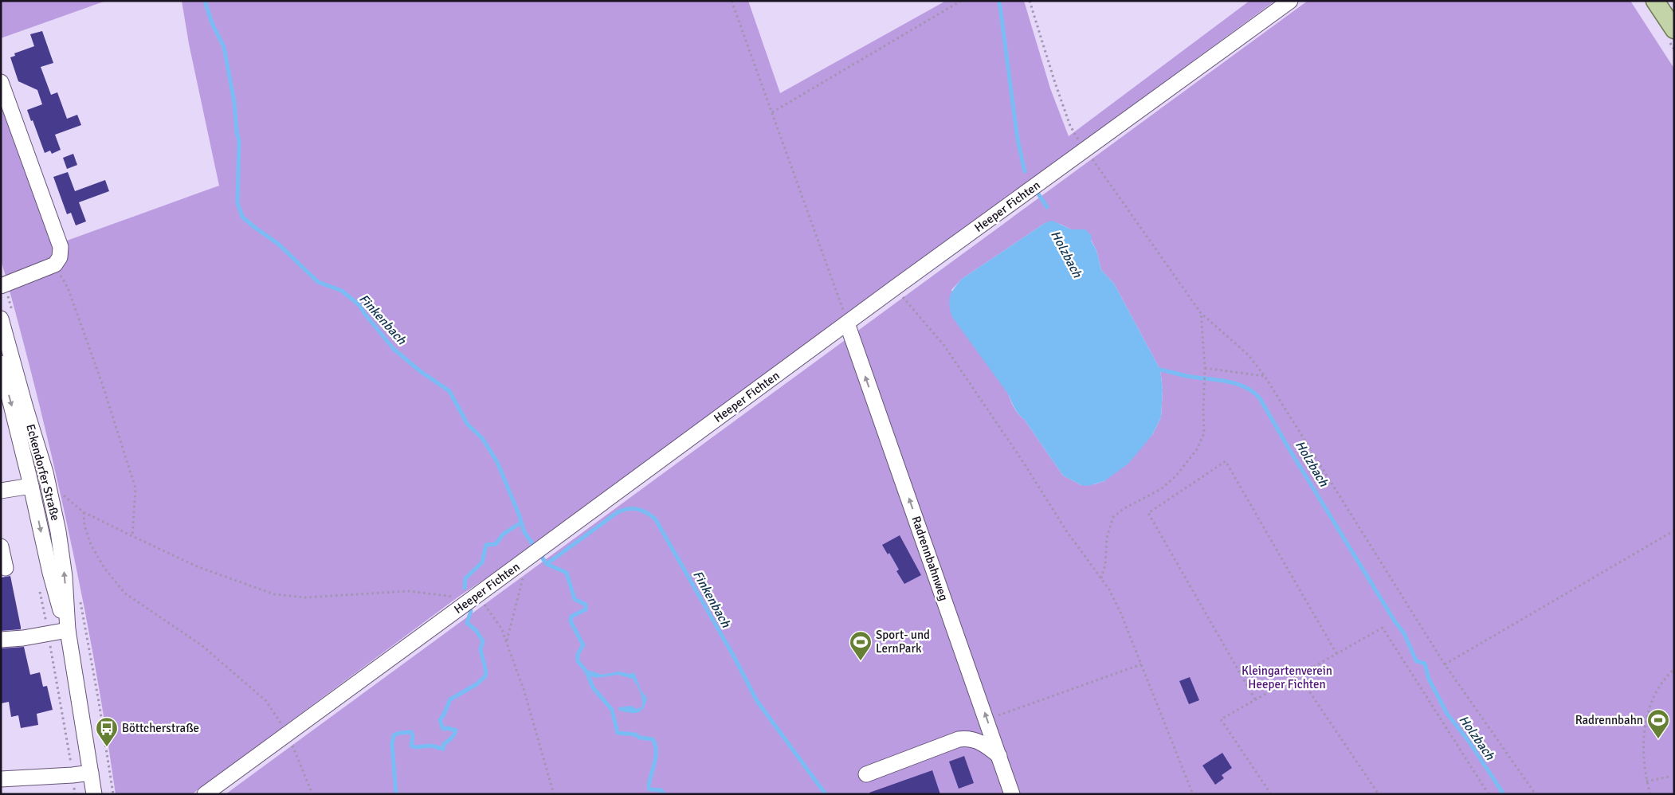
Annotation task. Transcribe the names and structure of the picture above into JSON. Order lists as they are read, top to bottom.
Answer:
{
  "streets": {
    "street": ["Heeper Fichten", "Eckendorfer Straße", "Radrennbahnweg"]
  },
  "crossings": [
    ["Heeper Fichten", "Radrennbahnweg"]
  ],
  "one_way": ["Radrennbahnweg"],
  "water": ["Holzbach", "Finkenbach"],
  "parks": ["Kleingartenverein Heeper Fichten"],
  "places": {
    "sports": ["Sport- und LernPark", "Radrennbahn"],
    "bus stop": ["Böttcherstraße"]
  }
}
